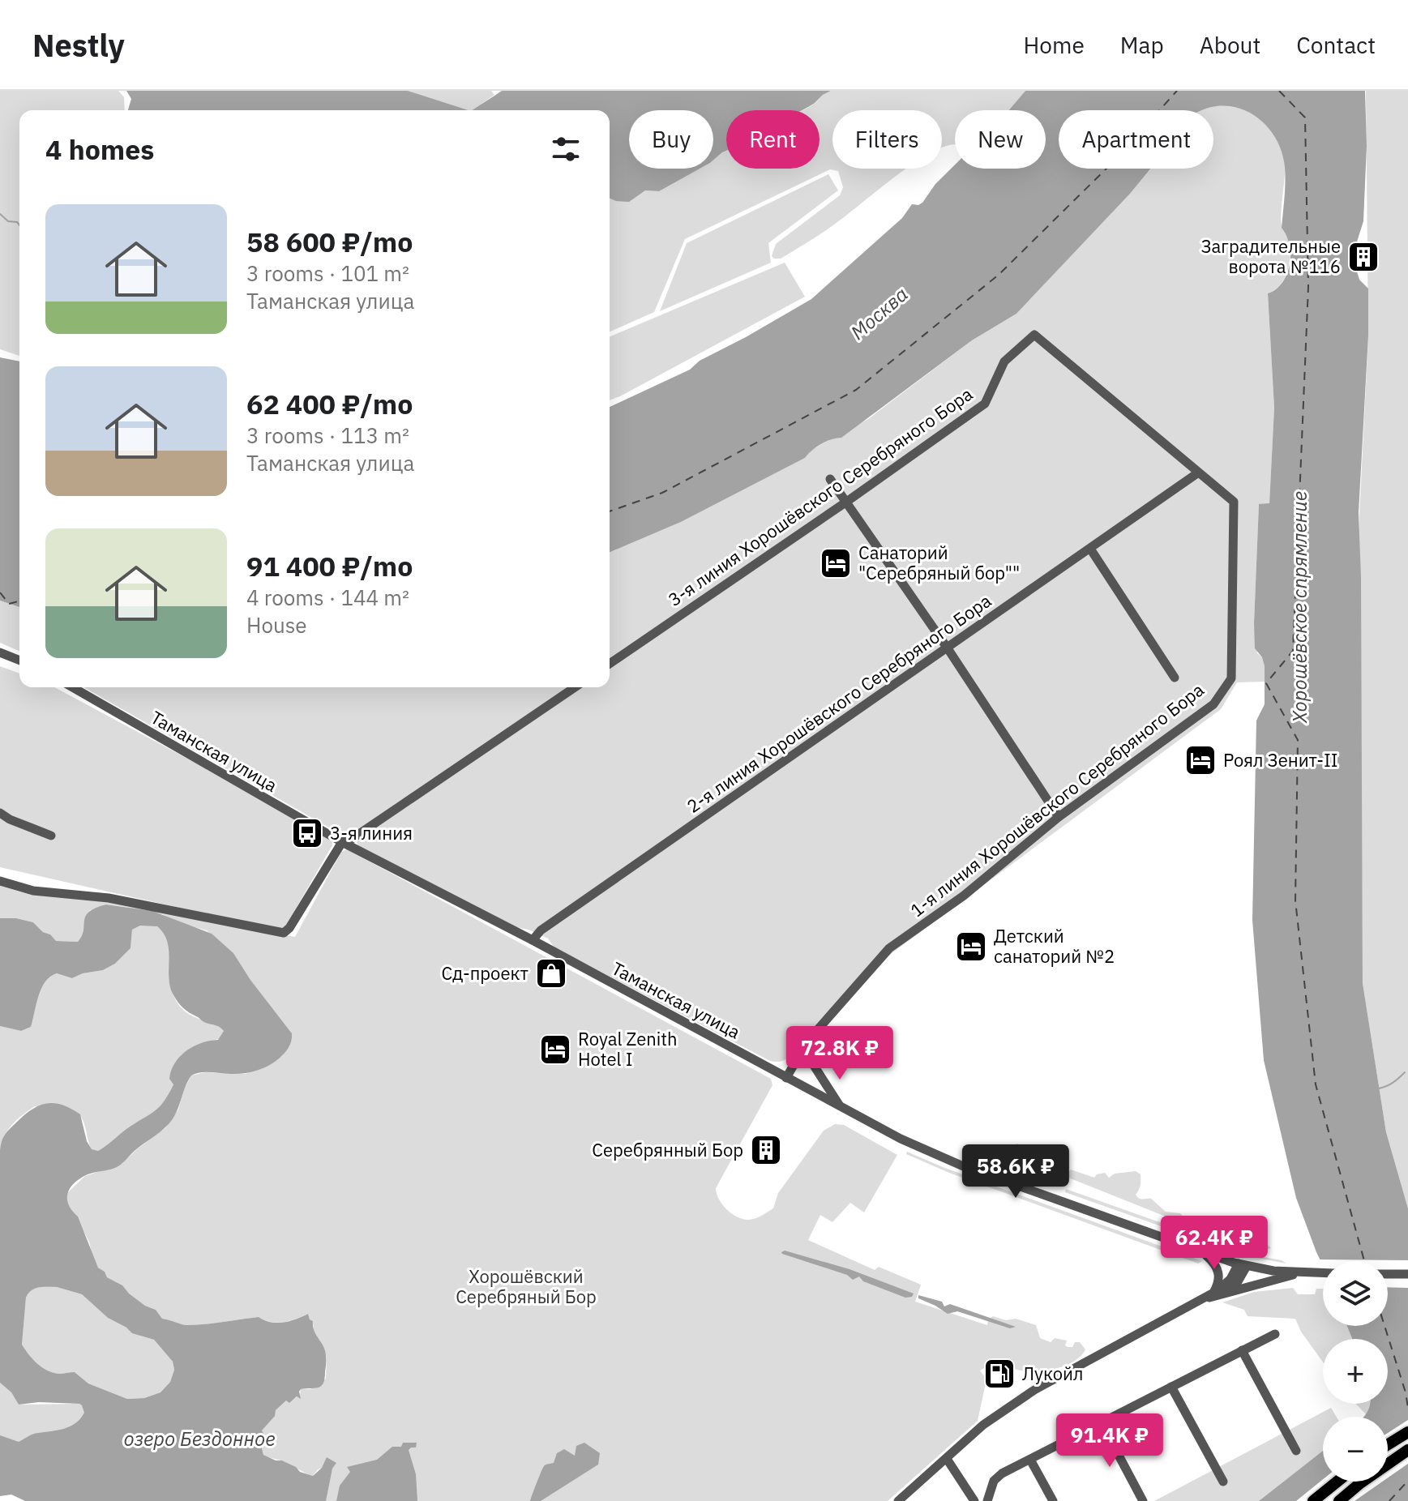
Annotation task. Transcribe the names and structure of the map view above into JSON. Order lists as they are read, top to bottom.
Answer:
{
  "streets": {
    "street": [
      "3-я линия Хорошёвского Серебряного Бора",
      "2-я линия Хорошёвского Серебряного Бора",
      "Таманская улица",
      "1-я линия Хорошёвского Серебряного Бора"
    ]
  },
  "crossings": [
    ["3-я линия Хорошёвского Серебряного Бора", "2-я линия Хорошёвского Серебряного Бора"],
    ["3-я линия Хорошёвского Серебряного Бора", "1-я линия Хорошёвского Серебряного Бора"],
    ["2-я линия Хорошёвского Серебряного Бора", "Таманская улица"],
    ["2-я линия Хорошёвского Серебряного Бора", "1-я линия Хорошёвского Серебряного Бора"],
    ["Таманская улица", "1-я линия Хорошёвского Серебряного Бора"]
  ],
  "water": ["Москва", "Хорошёвское спрямление", "озеро Бездонное"],
  "parks": ["Хорошёвский Серебряный Бор"],
  "places": {
    "building": ["Заградительные ворота №116", "Серебрянный Бор"],
    "hotel": [
      "Санаторий \"Серебряный бор\"\"",
      "Роял Зенит-II",
      "Детский санаторий №2",
      "Royal Zenith Hotel I"
    ],
    "bus stop": ["3-я линия"],
    "shop": ["Сд-проект"],
    "fuel station": ["Лукойл"]
  },
  "page": {
    "header": "Nestly",
    "nav": [
      "Home",
      "Map",
      "About",
      "Contact"
    ],
    "chip": [
      "Buy",
      "Rent",
      "Filters",
      "New",
      "Apartment"
    ],
    "heading": "4 homes",
    "list": [
      {
        "name": "58 600 ₽/mo",
        "note": "3 rooms · 101 m² · Таманская улица"
      },
      {
        "name": "62 400 ₽/mo",
        "note": "3 rooms · 113 m² · Таманская улица"
      },
      {
        "name": "91 400 ₽/mo",
        "note": "4 rooms · 144 m² · House"
      }
    ],
    "price": [
      "72.8K ₽",
      "58.6K ₽",
      "62.4K ₽",
      "91.4K ₽"
    ],
    "map_buttons": ["+", "−"]
  }
}
